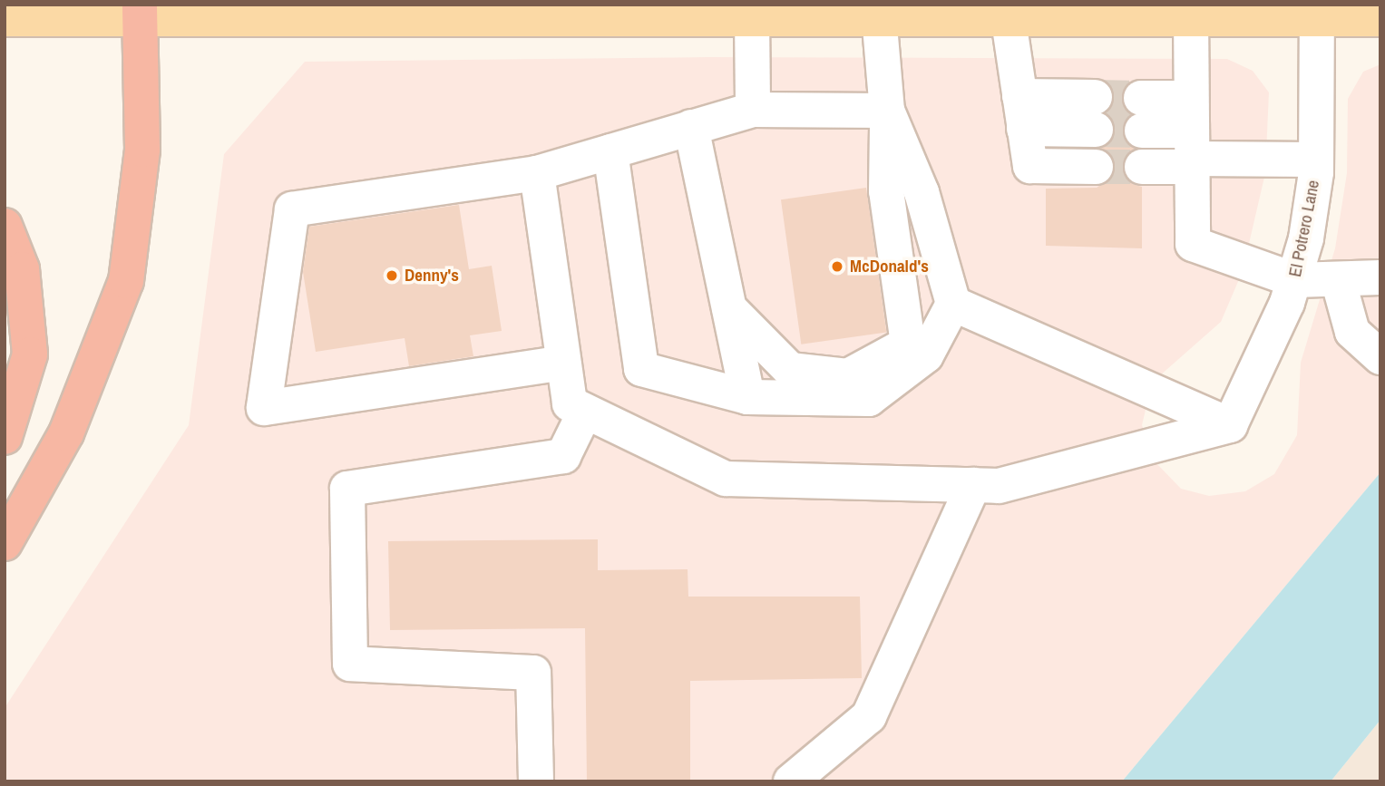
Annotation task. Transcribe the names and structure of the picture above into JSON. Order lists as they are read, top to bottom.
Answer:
{
  "streets": {
    "street": ["El Potrero Lane"]
  },
  "places": ["McDonald's", "Denny's"]
}
